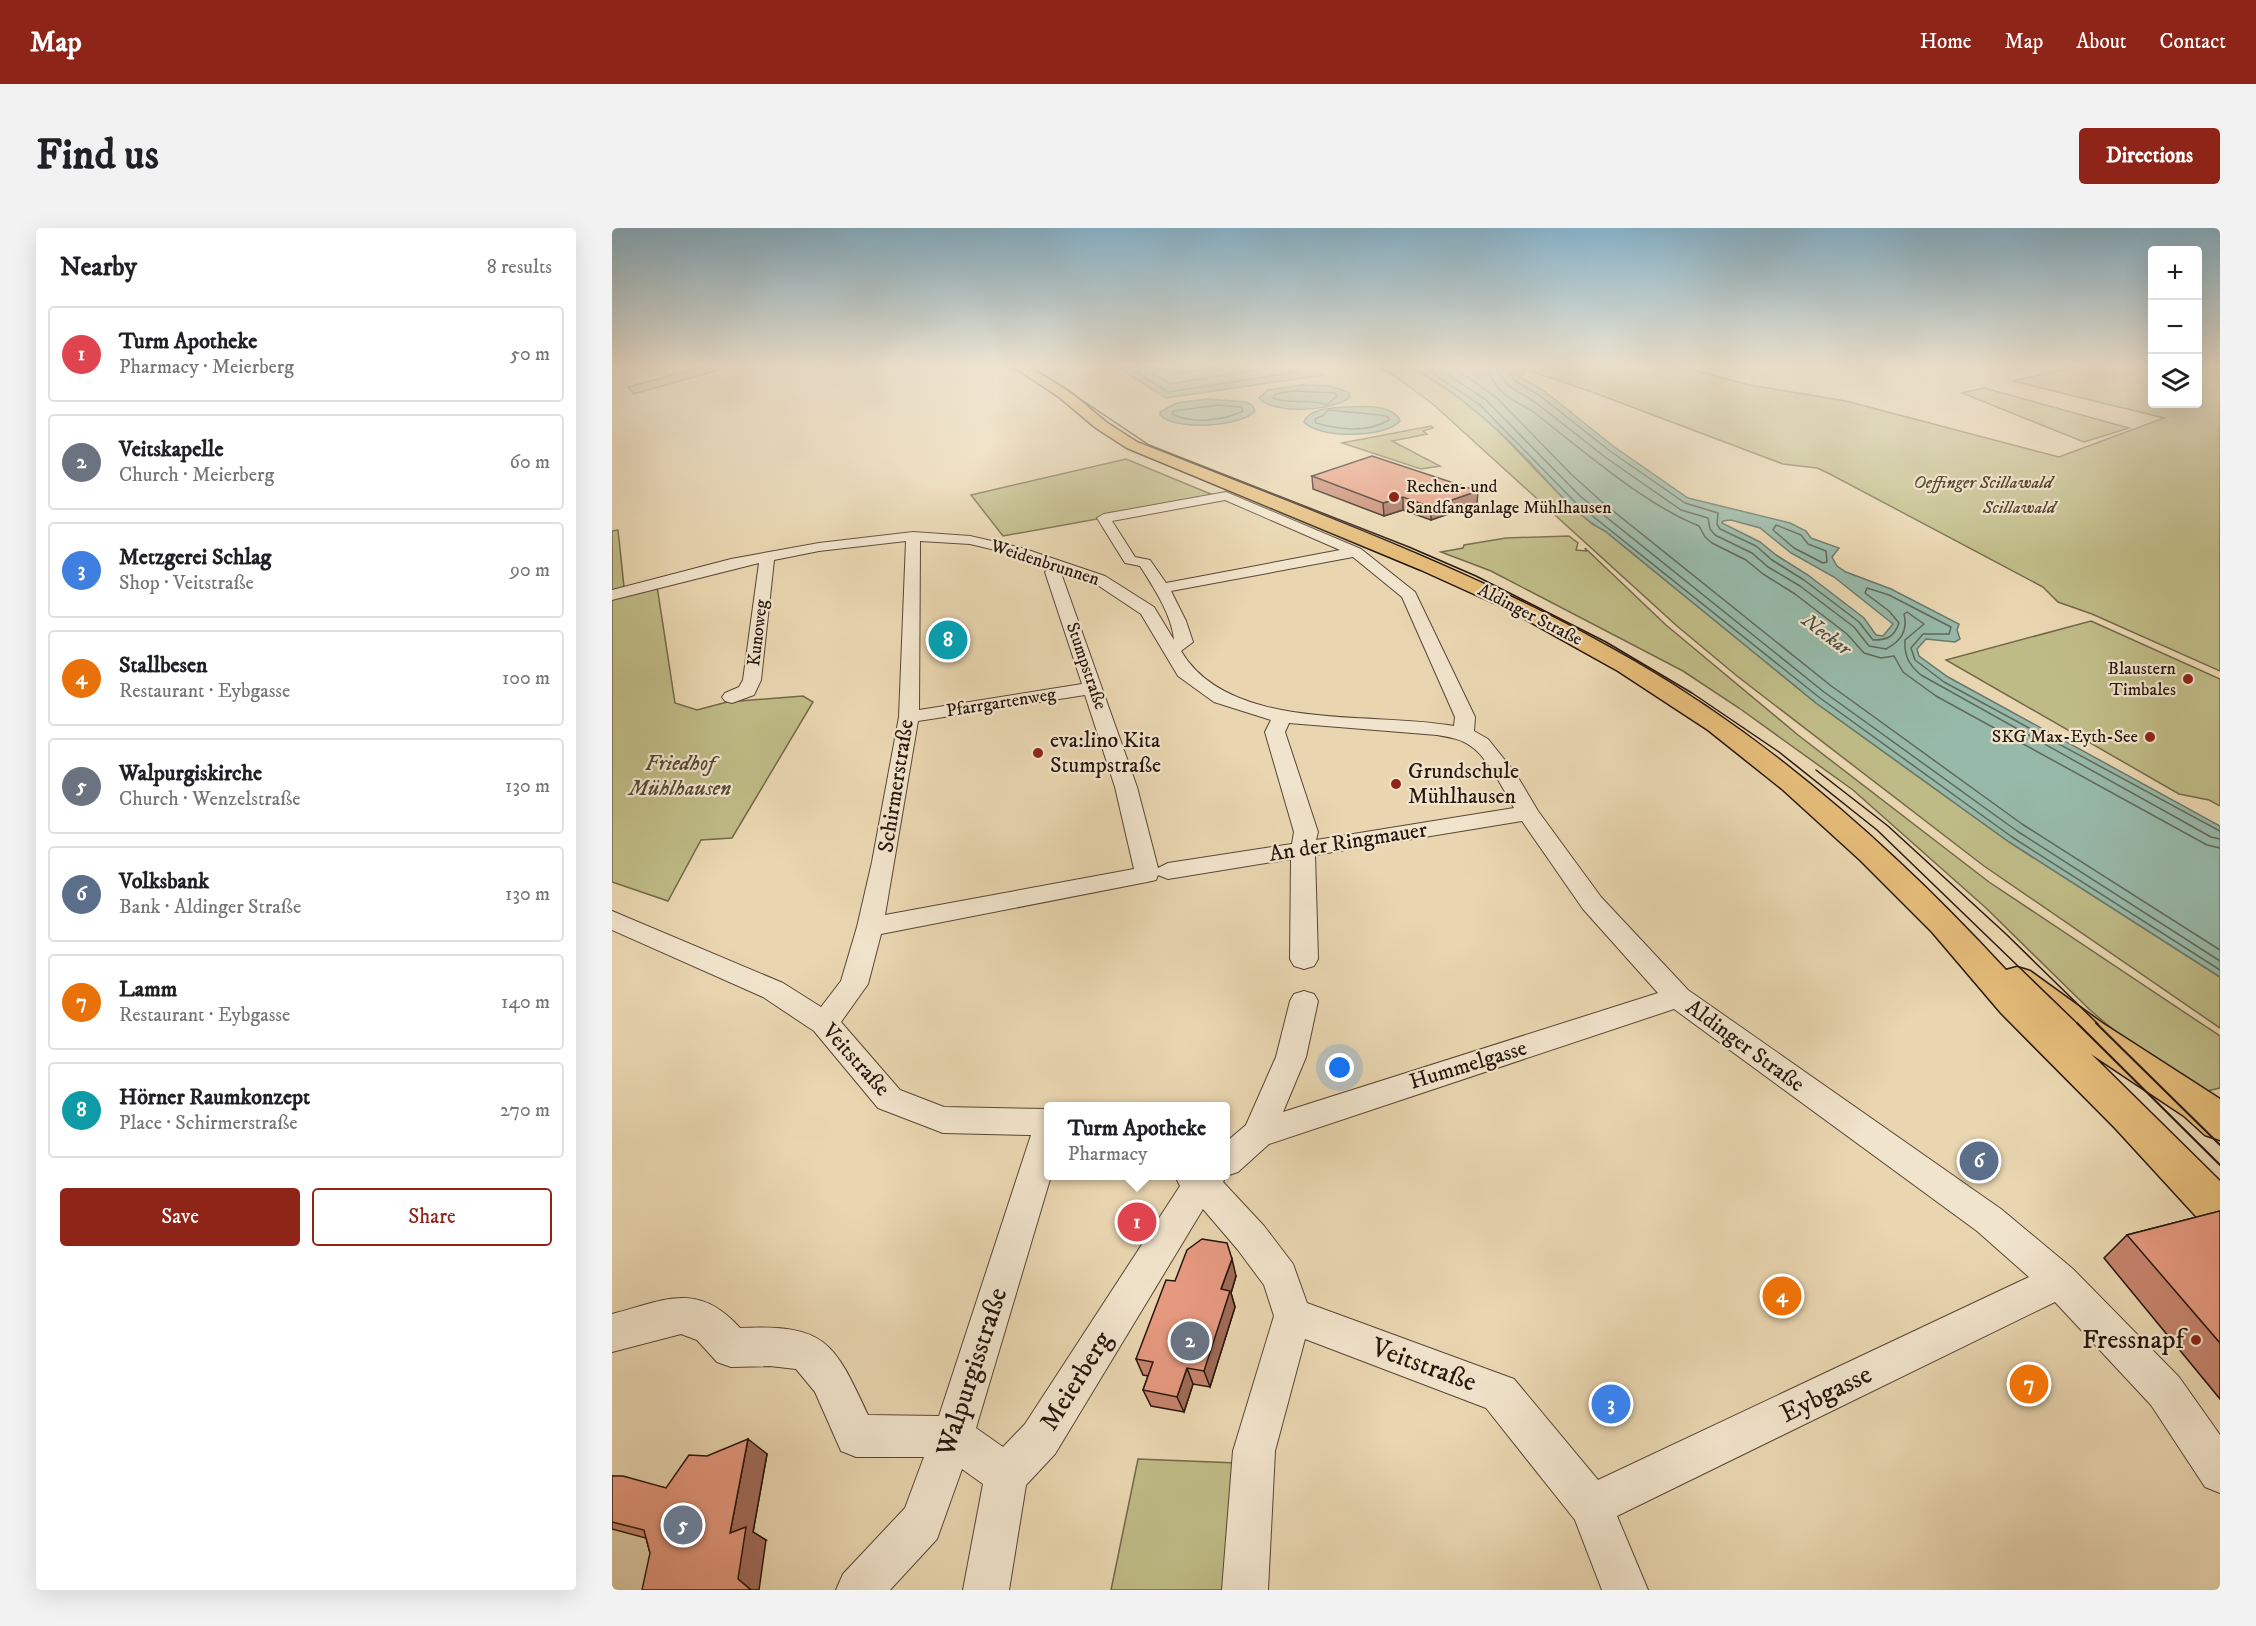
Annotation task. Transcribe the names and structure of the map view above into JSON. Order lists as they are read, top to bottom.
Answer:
{
  "streets": {
    "main road": ["Aldinger Straße"],
    "street": [
      "Weidenbrunnen",
      "Kunoweg",
      "Stumpstraße",
      "Pfarrgartenweg",
      "Schirmerstraße",
      "An der Ringmauer",
      "Veitstraße",
      "Hummelgasse",
      "Walpurgisstraße",
      "Meierberg",
      "Eybgasse"
    ]
  },
  "crossings": [
    ["Weidenbrunnen", "Aldinger Straße"],
    ["Weidenbrunnen", "Kunoweg"],
    ["Weidenbrunnen", "Stumpstraße"],
    ["Weidenbrunnen", "Schirmerstraße"],
    ["Aldinger Straße", "An der Ringmauer"],
    ["Aldinger Straße", "Hummelgasse"],
    ["Aldinger Straße", "Eybgasse"],
    ["Stumpstraße", "Pfarrgartenweg"],
    ["Stumpstraße", "An der Ringmauer"],
    ["Pfarrgartenweg", "Schirmerstraße"],
    ["Schirmerstraße", "An der Ringmauer"],
    ["Schirmerstraße", "Veitstraße"],
    ["Veitstraße", "Eybgasse"],
    ["Hummelgasse", "Meierberg"]
  ],
  "water": ["Neckar"],
  "parks": ["Oeffinger Scillawald", "Scillawald", "Friedhof Mühlhausen"],
  "places": [
    "Rechen- und Sandfanganlage Mühlhausen",
    "Blaustern Timbales",
    "SKG Max-Eyth-See",
    "eva:lino Kita Stumpstraße",
    "Grundschule Mühlhausen",
    "Fressnapf"
  ],
  "page": {
    "header": "Map",
    "nav": [
      "Home",
      "Map",
      "About",
      "Contact"
    ],
    "buttons": [
      "Directions",
      ["Save", "Share"]
    ],
    "title": "Find us",
    "heading": ["Nearby", "8 results"],
    "map_buttons": ["+", "−"],
    "list": [
      {
        "mark": "1",
        "name": "Turm Apotheke",
        "note": "Pharmacy · Meierberg",
        "value": "50 m"
      },
      {
        "mark": "2",
        "name": "Veitskapelle",
        "note": "Church · Meierberg",
        "value": "60 m"
      },
      {
        "mark": "3",
        "name": "Metzgerei Schlag",
        "note": "Shop · Veitstraße",
        "value": "90 m"
      },
      {
        "mark": "4",
        "name": "Stallbesen",
        "note": "Restaurant · Eybgasse",
        "value": "100 m"
      },
      {
        "mark": "5",
        "name": "Walpurgiskirche",
        "note": "Church · Wenzelstraße",
        "value": "130 m"
      },
      {
        "mark": "6",
        "name": "Volksbank",
        "note": "Bank · Aldinger Straße",
        "value": "130 m"
      },
      {
        "mark": "7",
        "name": "Lamm",
        "note": "Restaurant · Eybgasse",
        "value": "140 m"
      },
      {
        "mark": "8",
        "name": "Hörner Raumkonzept",
        "note": "Place · Schirmerstraße",
        "value": "270 m"
      }
    ],
    "pins": [
      "8",
      "6",
      "1",
      "4",
      "2",
      "7",
      "3",
      "5"
    ],
    "popup": ["Turm Apotheke", "Pharmacy"]
  }
}
